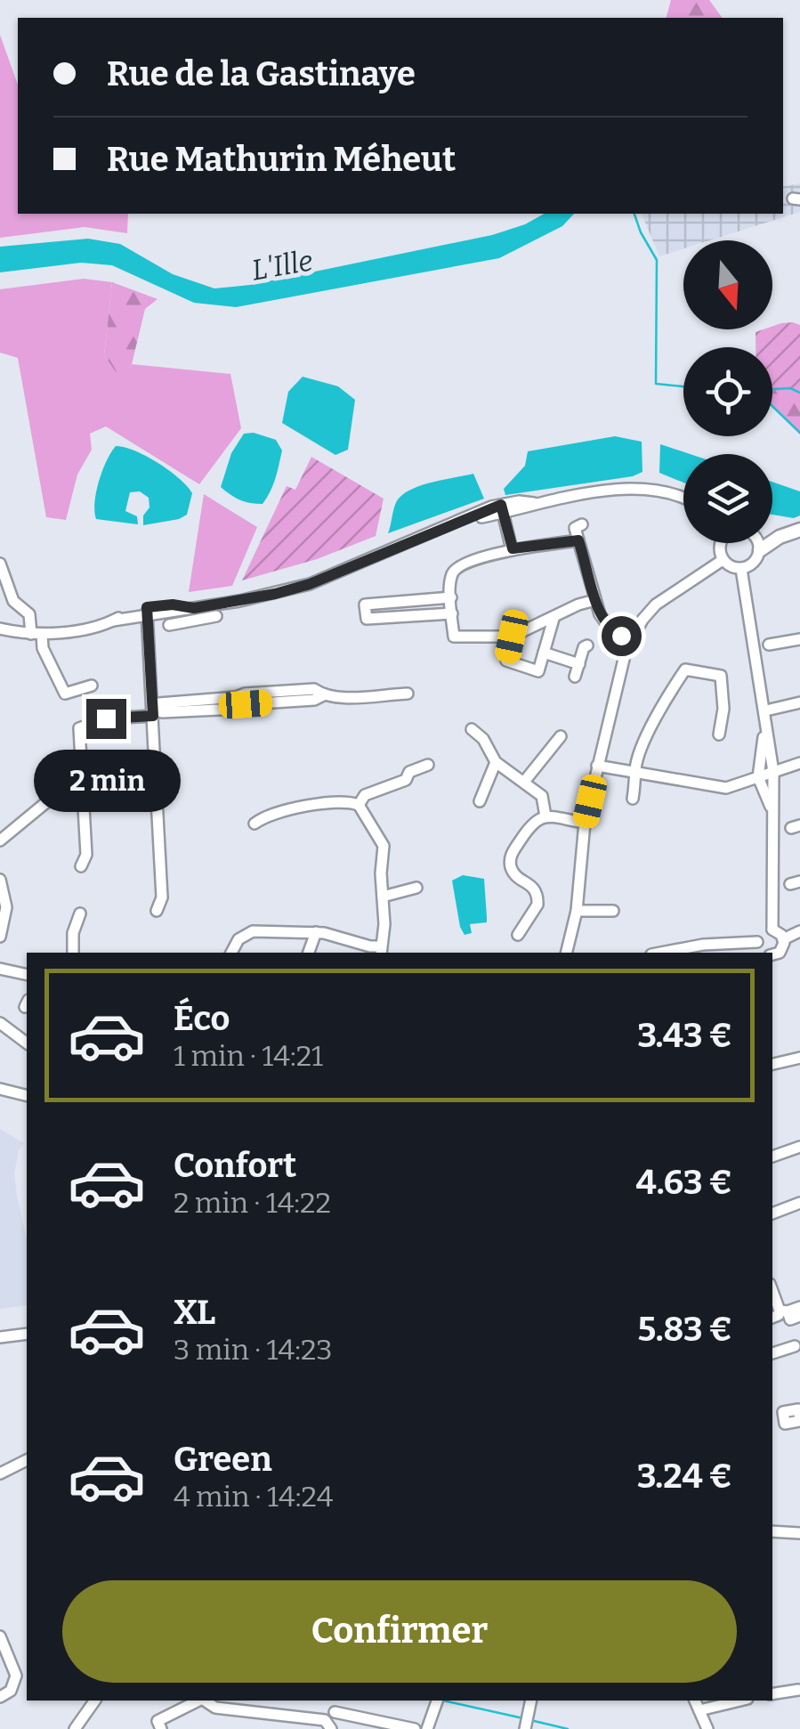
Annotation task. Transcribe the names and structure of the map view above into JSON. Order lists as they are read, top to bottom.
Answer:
{
  "water": ["L'Ille"],
  "north": "bottom",
  "page": {
    "banner": ["Rue de la Gastinaye", "Rue Mathurin Méheut"],
    "bubble": "2 min",
    "list": [
      {
        "name": "Éco",
        "note": "1 min · 14:21",
        "value": "3.43 €"
      },
      {
        "name": "Confort",
        "note": "2 min · 14:22",
        "value": "4.63 €"
      },
      {
        "name": "XL",
        "note": "3 min · 14:23",
        "value": "5.83 €"
      },
      {
        "name": "Green",
        "note": "4 min · 14:24",
        "value": "3.24 €"
      }
    ],
    "buttons": "Confirmer"
  }
}
